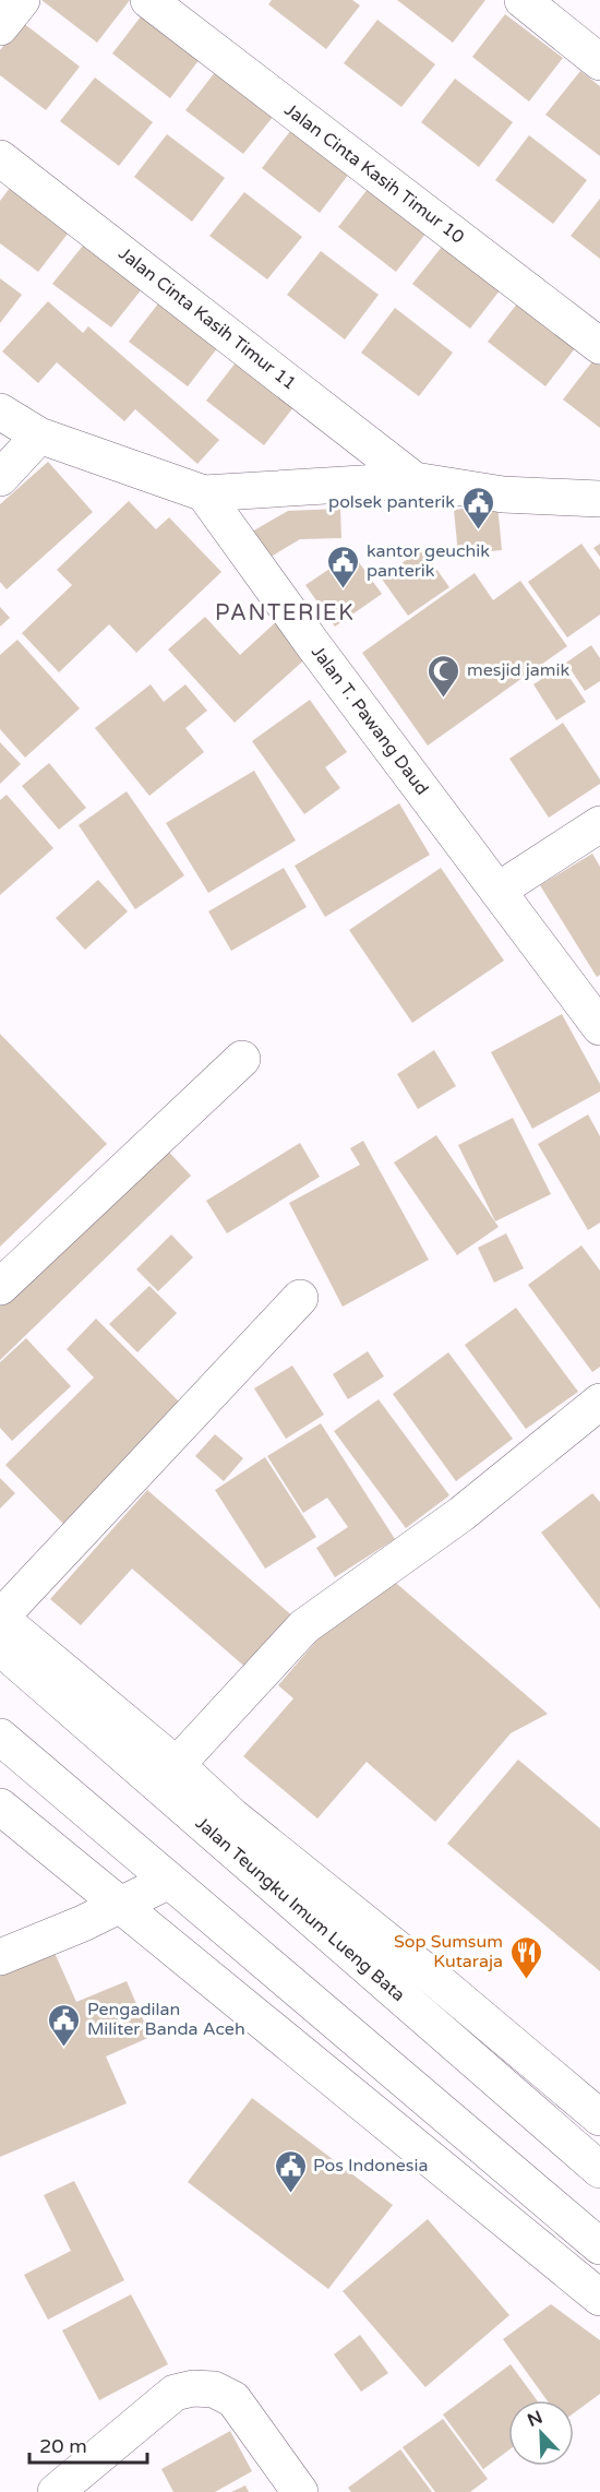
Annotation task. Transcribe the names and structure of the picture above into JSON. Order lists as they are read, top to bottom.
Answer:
{
  "streets": {
    "main road": [
      "Jalan Cinta Kasih Timur 10",
      "Jalan Cinta Kasih Timur 11",
      "Jalan T. Pawang Daud",
      "Jalan Teungku Imum Lueng Bata"
    ]
  },
  "districts": ["PANTERIEK"],
  "places": {
    "public building": [
      "polsek panterik",
      "kantor geuchik panterik",
      "Pengadilan Militer Banda Aceh",
      "Pos Indonesia"
    ],
    "mosque": ["mesjid jamik"],
    "restaurant": ["Sop Sumsum Kutaraja"]
  },
  "scale_bar": "20 m",
  "north": "top left"
}
